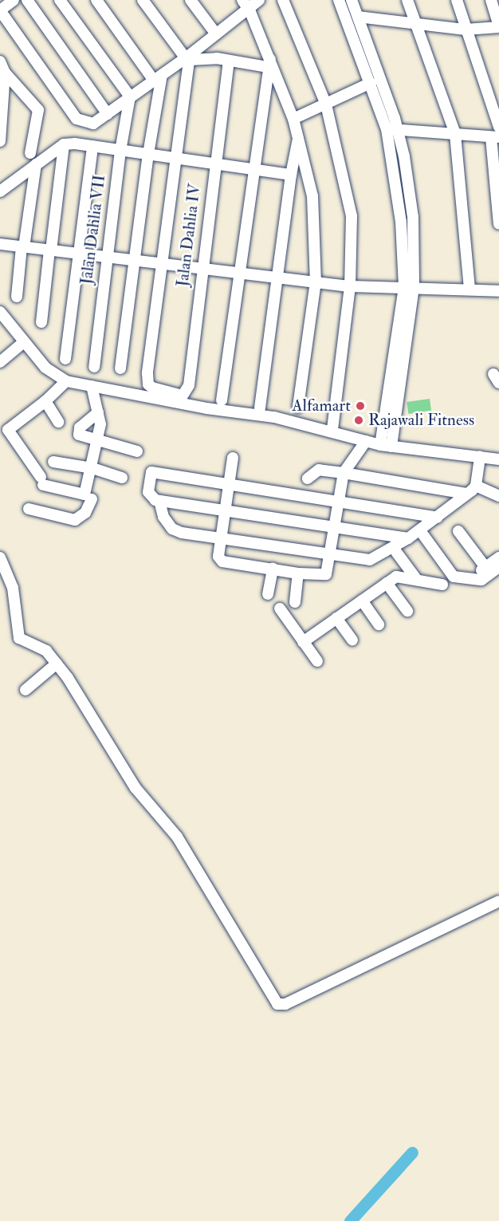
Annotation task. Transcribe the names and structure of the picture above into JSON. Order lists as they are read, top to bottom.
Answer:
{
  "streets": {
    "street": ["Jalan Dahlia VII", "Jalan Dahlia IV"]
  },
  "places": ["Alfamart", "Rajawali Fitness"]
}
